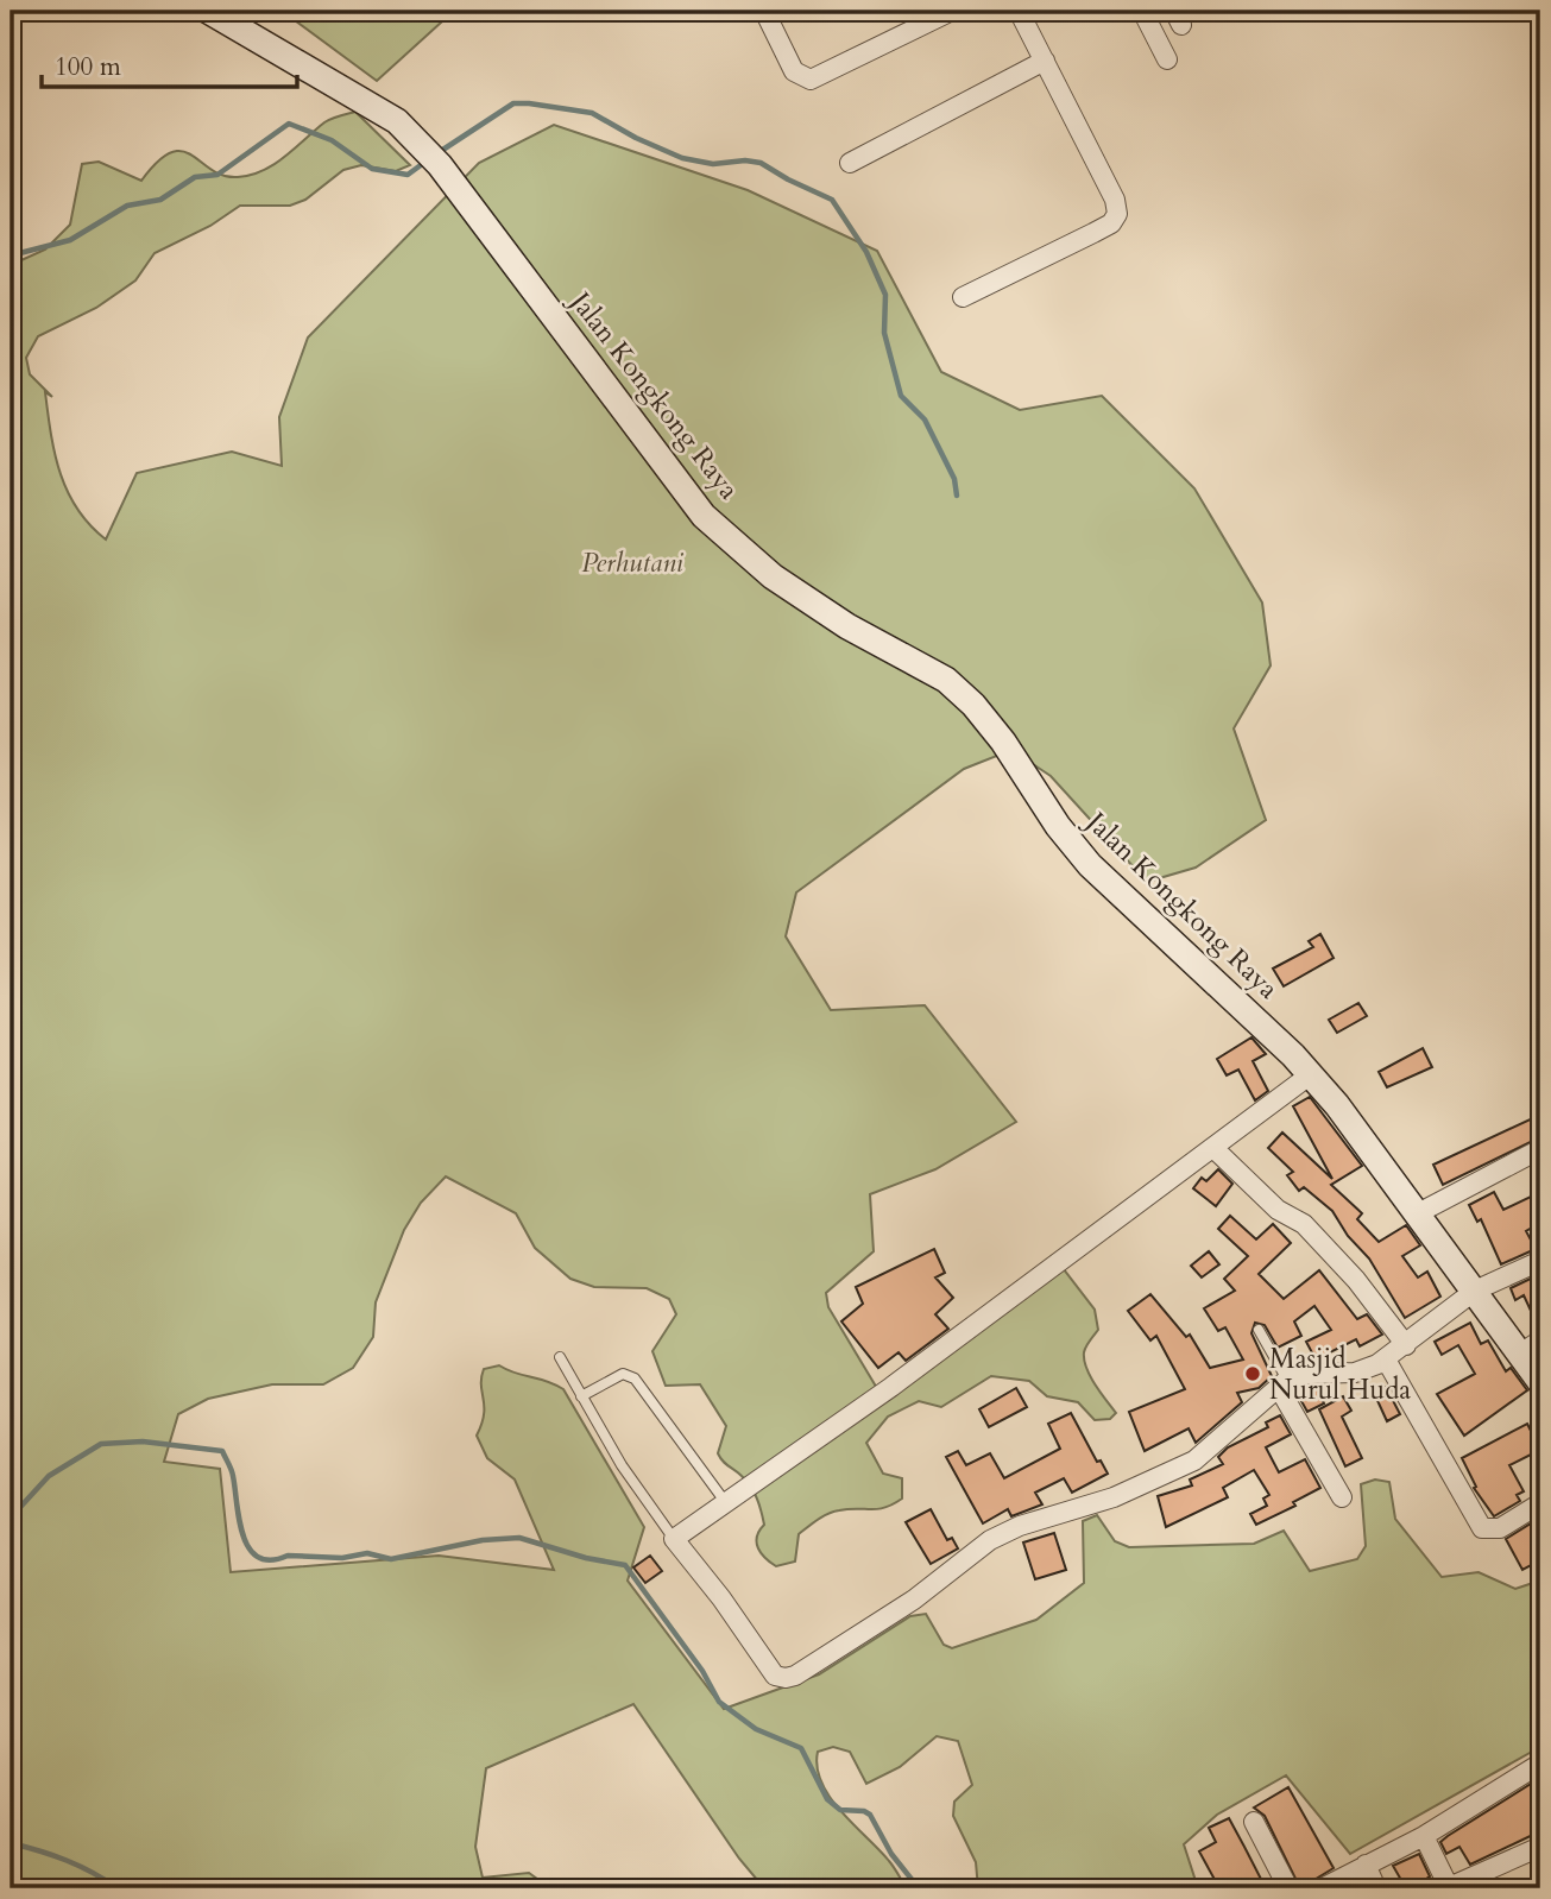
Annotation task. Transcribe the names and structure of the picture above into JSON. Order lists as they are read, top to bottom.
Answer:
{
  "streets": {
    "street": ["Jalan Kongkong Raya"]
  },
  "parks": ["Perhutani"],
  "places": ["Masjid Nurul Huda"],
  "scale_bar": "100 m"
}
